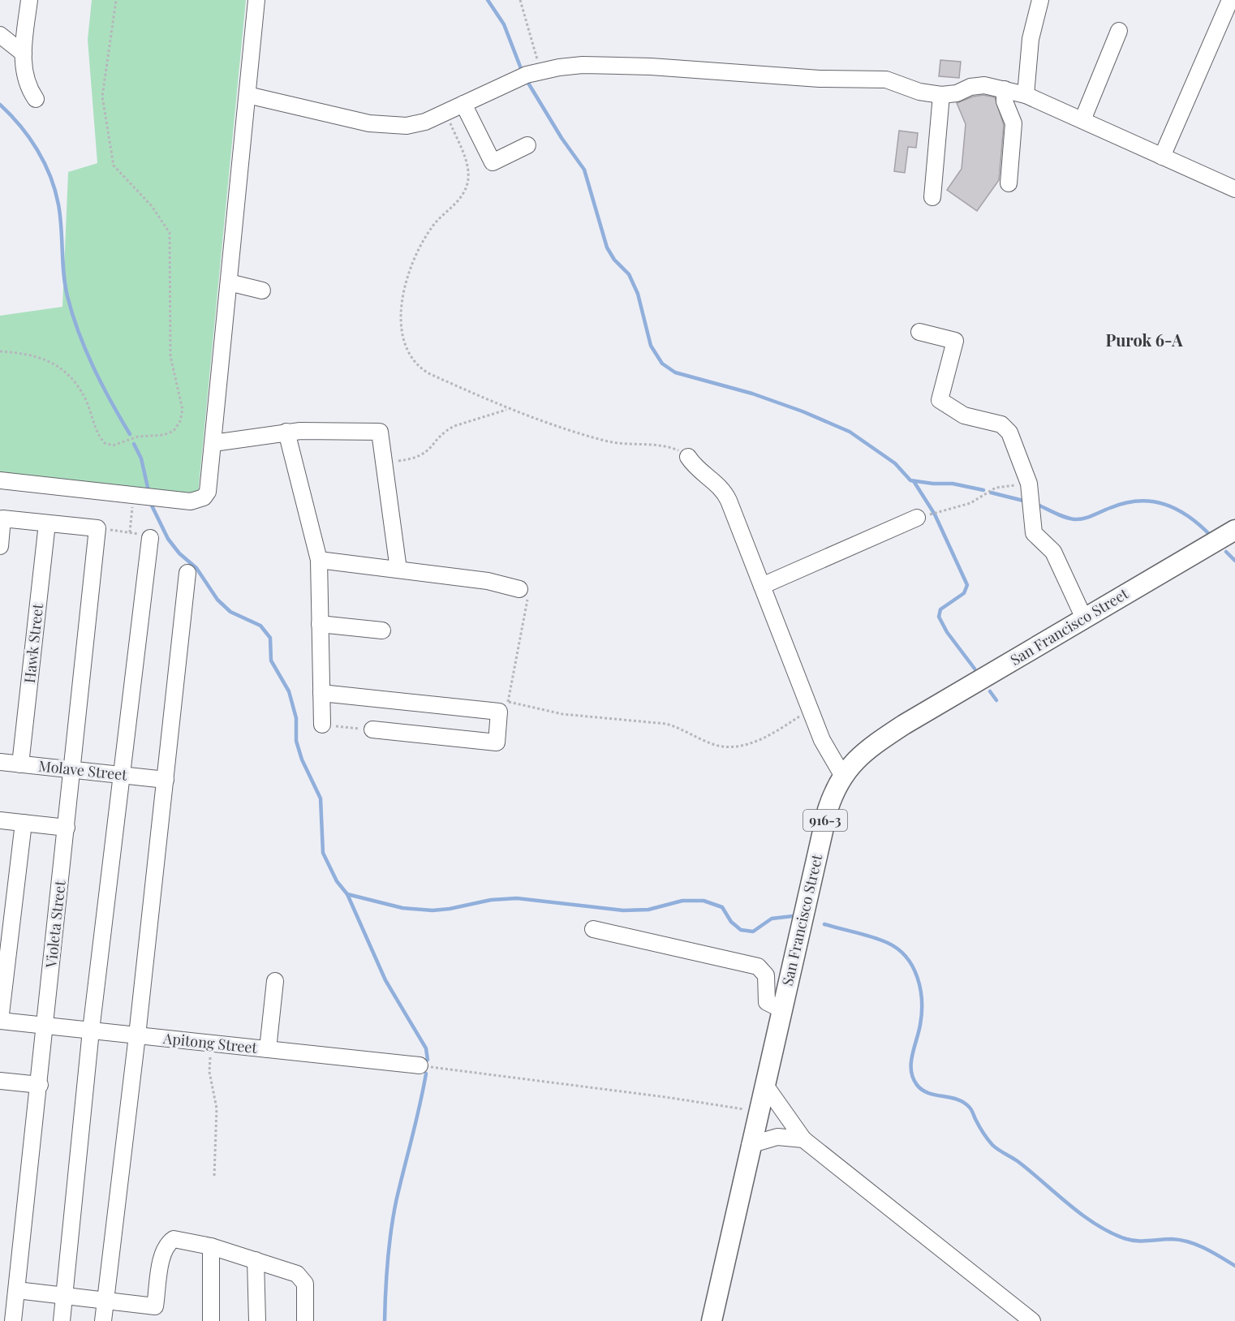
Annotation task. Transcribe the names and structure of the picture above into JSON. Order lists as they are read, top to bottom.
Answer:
{
  "streets": {
    "main road": ["San Francisco Street", "916-3"],
    "street": [
      "Hawk Street",
      "Molave Street",
      "Violeta Street",
      "Apitong Street"
    ]
  },
  "crossings": [
    ["Hawk Street", "Molave Street"],
    ["Molave Street", "Violeta Street"],
    ["Violeta Street", "Apitong Street"]
  ],
  "districts": ["Purok 6-A"]
}
